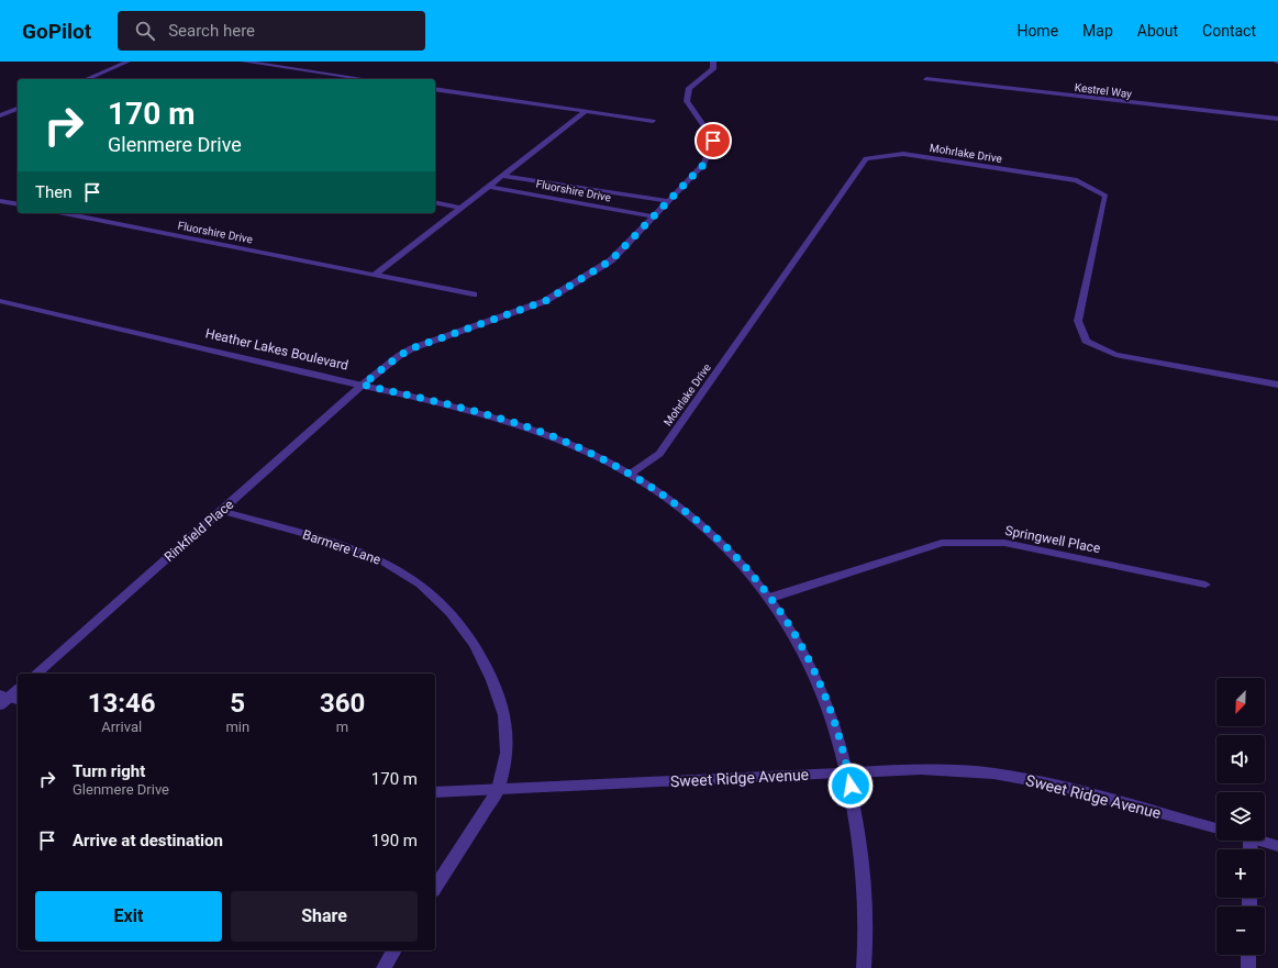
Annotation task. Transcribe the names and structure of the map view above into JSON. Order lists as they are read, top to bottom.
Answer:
{
  "streets": {
    "street": [
      "Kestrel Way",
      "Mohrlake Drive",
      "Fluorshire Drive",
      "Heather Lakes Boulevard",
      "Rinkfield Place",
      "Springwell Place",
      "Barmere Lane",
      "Sweet Ridge Avenue"
    ]
  },
  "crossings": [
    ["Mohrlake Drive", "Heather Lakes Boulevard"],
    ["Fluorshire Drive", "Rinkfield Place"],
    ["Heather Lakes Boulevard", "Rinkfield Place"],
    ["Heather Lakes Boulevard", "Springwell Place"],
    ["Heather Lakes Boulevard", "Sweet Ridge Avenue"],
    ["Rinkfield Place", "Barmere Lane"],
    ["Barmere Lane", "Sweet Ridge Avenue"]
  ],
  "north": "bottom left",
  "page": {
    "header": "GoPilot",
    "search": "Search here",
    "nav": [
      "Home",
      "Map",
      "About",
      "Contact"
    ],
    "turn": ["170 m", "Glenmere Drive"],
    "then": "Then",
    "eta": [
      "13:46",
      "Arrival",
      "5",
      "min",
      "360",
      "m"
    ],
    "map_buttons": ["+", "−"],
    "list": [
      {
        "name": "Turn right",
        "note": "Glenmere Drive",
        "value": "170 m"
      },
      {
        "name": "Arrive at destination",
        "value": "190 m"
      }
    ],
    "buttons": ["Exit", "Share"]
  }
}
